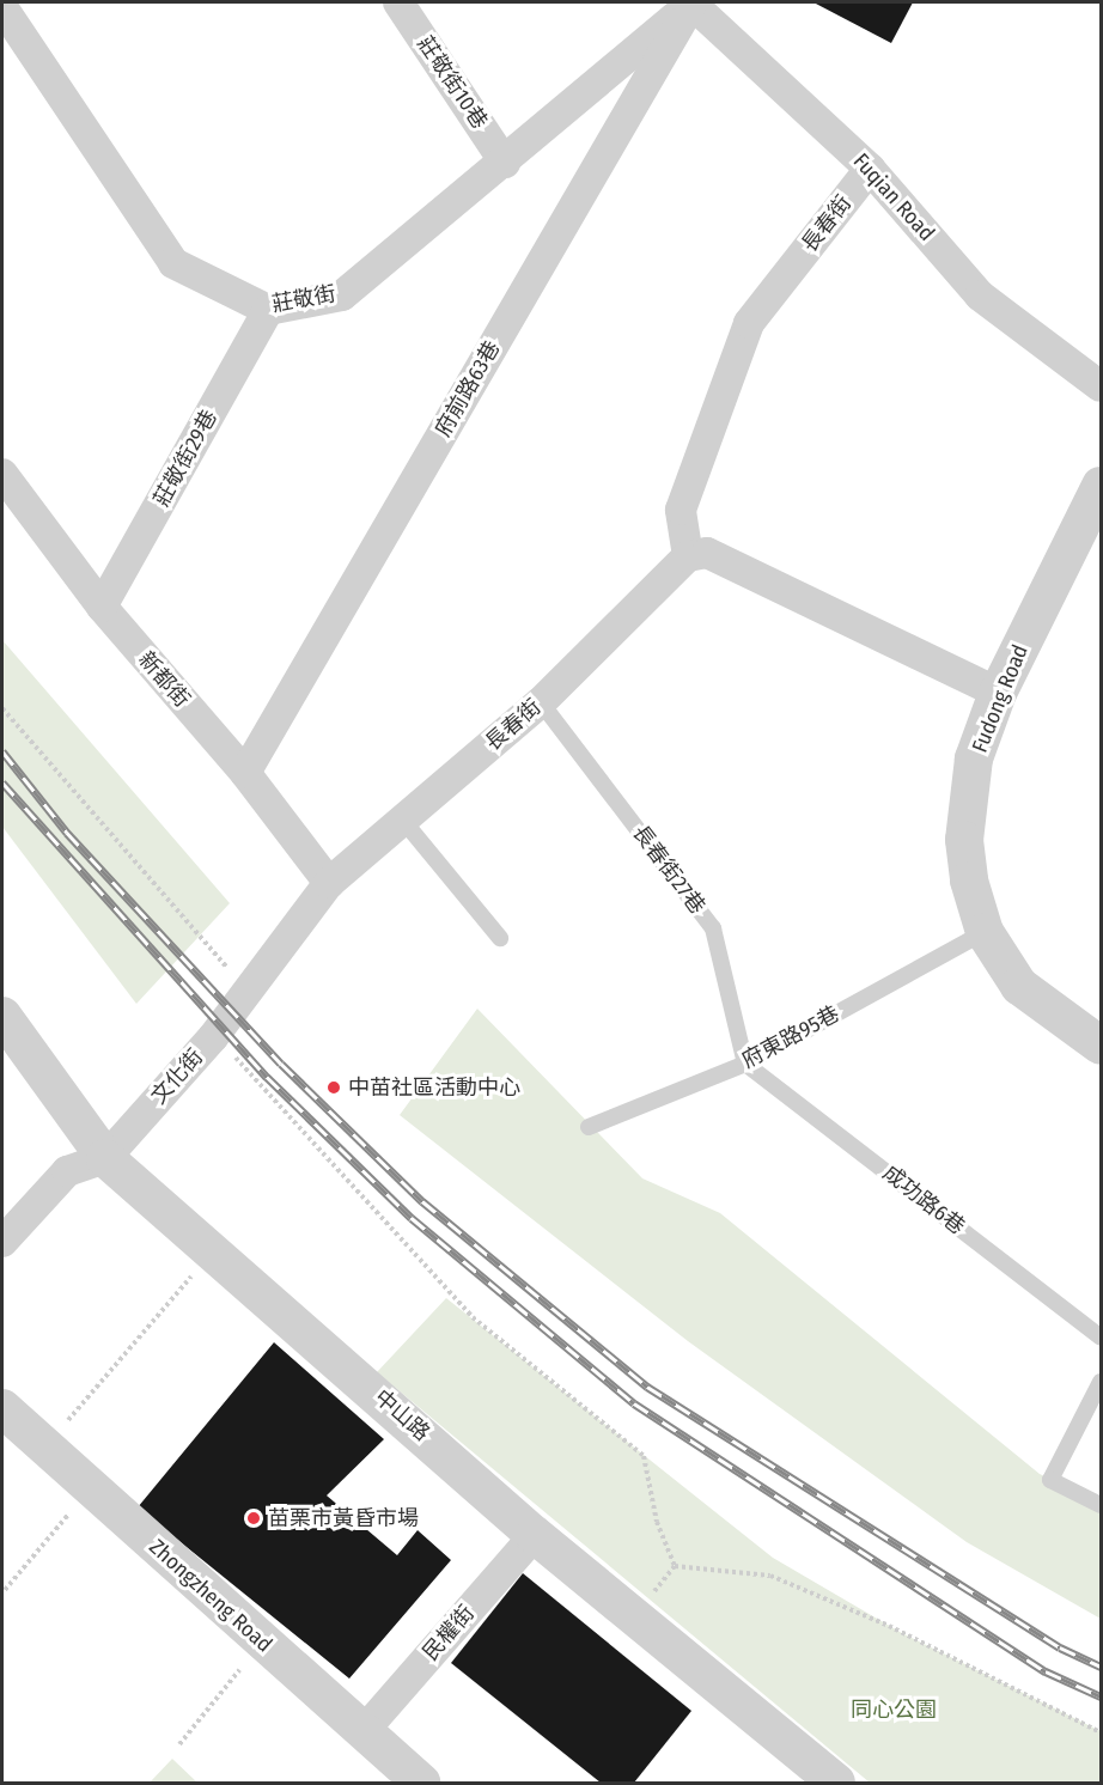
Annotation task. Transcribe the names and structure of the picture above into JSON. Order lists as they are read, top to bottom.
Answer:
{
  "streets": {
    "street": [
      "莊敬街10巷",
      "Fuqian Road",
      "長春街",
      "莊敬街",
      "府前路63巷",
      "莊敬街29巷",
      "新都街",
      "Fudong Road",
      "文化街",
      "中山路",
      "Zhongzheng Road",
      "民權街"
    ],
    "lane": ["長春街27巷", "府東路95巷", "成功路6巷"]
  },
  "crossings": [
    ["莊敬街10巷", "莊敬街"],
    ["Fuqian Road", "長春街"],
    ["Fuqian Road", "莊敬街"],
    ["Fuqian Road", "府前路63巷"],
    ["長春街", "新都街"],
    ["長春街", "長春街27巷"],
    ["長春街", "文化街"],
    ["莊敬街", "府前路63巷"],
    ["莊敬街", "莊敬街29巷"],
    ["府前路63巷", "新都街"],
    ["莊敬街29巷", "新都街"],
    ["新都街", "文化街"],
    ["Fudong Road", "府東路95巷"],
    ["長春街27巷", "府東路95巷"],
    ["長春街27巷", "成功路6巷"],
    ["府東路95巷", "成功路6巷"],
    ["文化街", "中山路"],
    ["中山路", "民權街"],
    ["Zhongzheng Road", "民權街"]
  ],
  "parks": ["同心公園"],
  "places": ["中苗社區活動中心", "苗栗市黃昏市場"]
}
